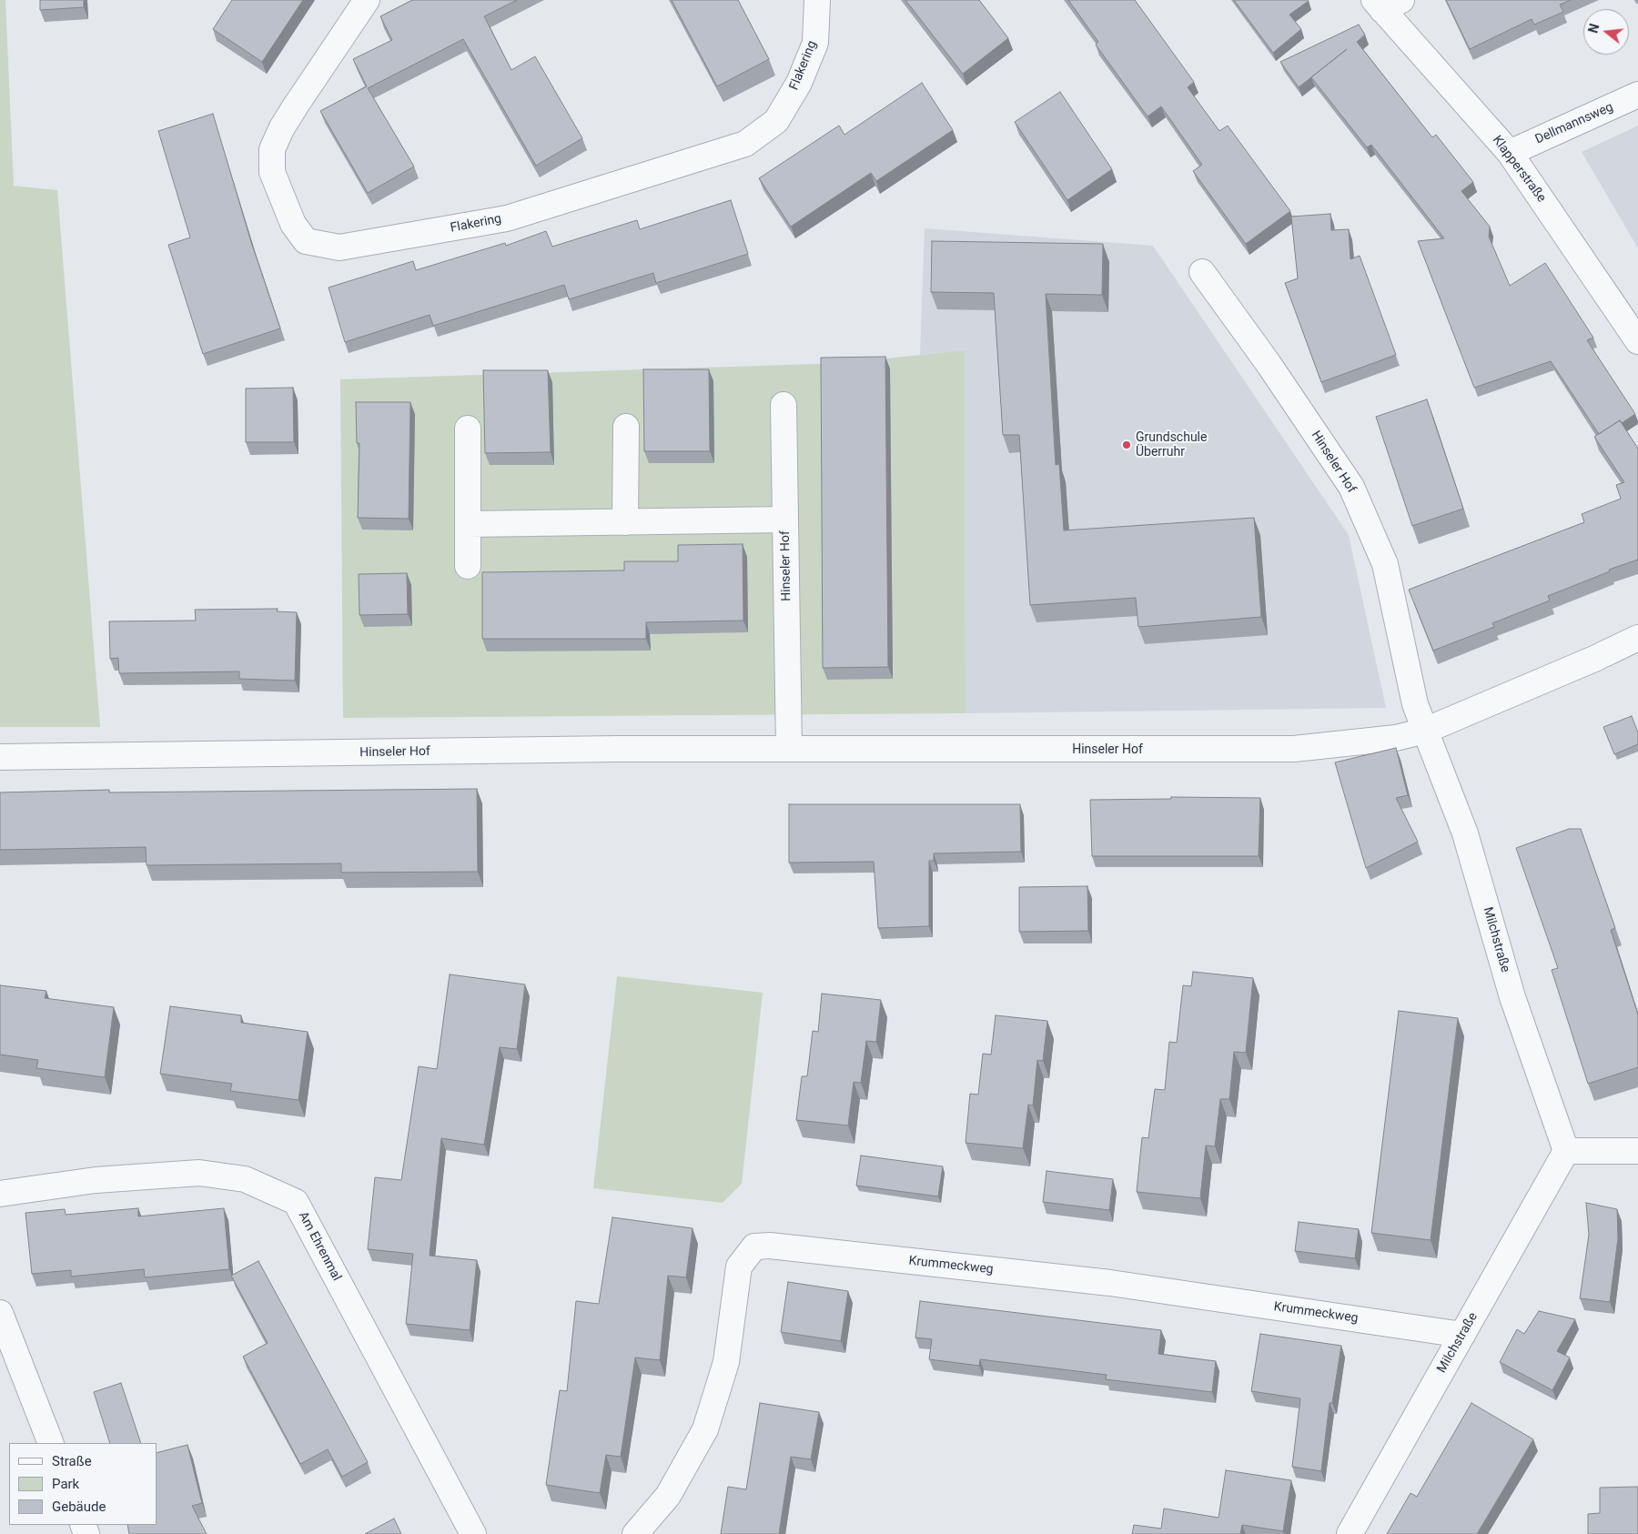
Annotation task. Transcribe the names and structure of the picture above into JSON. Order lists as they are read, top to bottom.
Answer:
{
  "streets": {
    "street": [
      "Flakering",
      "Dellmannsweg",
      "Klapperstraße",
      "Hinseler Hof",
      "Milchstraße",
      "Am Ehrenmal",
      "Krummeckweg"
    ]
  },
  "crossings": [
    ["Dellmannsweg", "Klapperstraße"],
    ["Hinseler Hof", "Milchstraße"],
    ["Milchstraße", "Krummeckweg"]
  ],
  "places": ["Grundschule Überruhr"],
  "legend": ["Straße", "Park", "Gebäude"],
  "north": "left"
}
